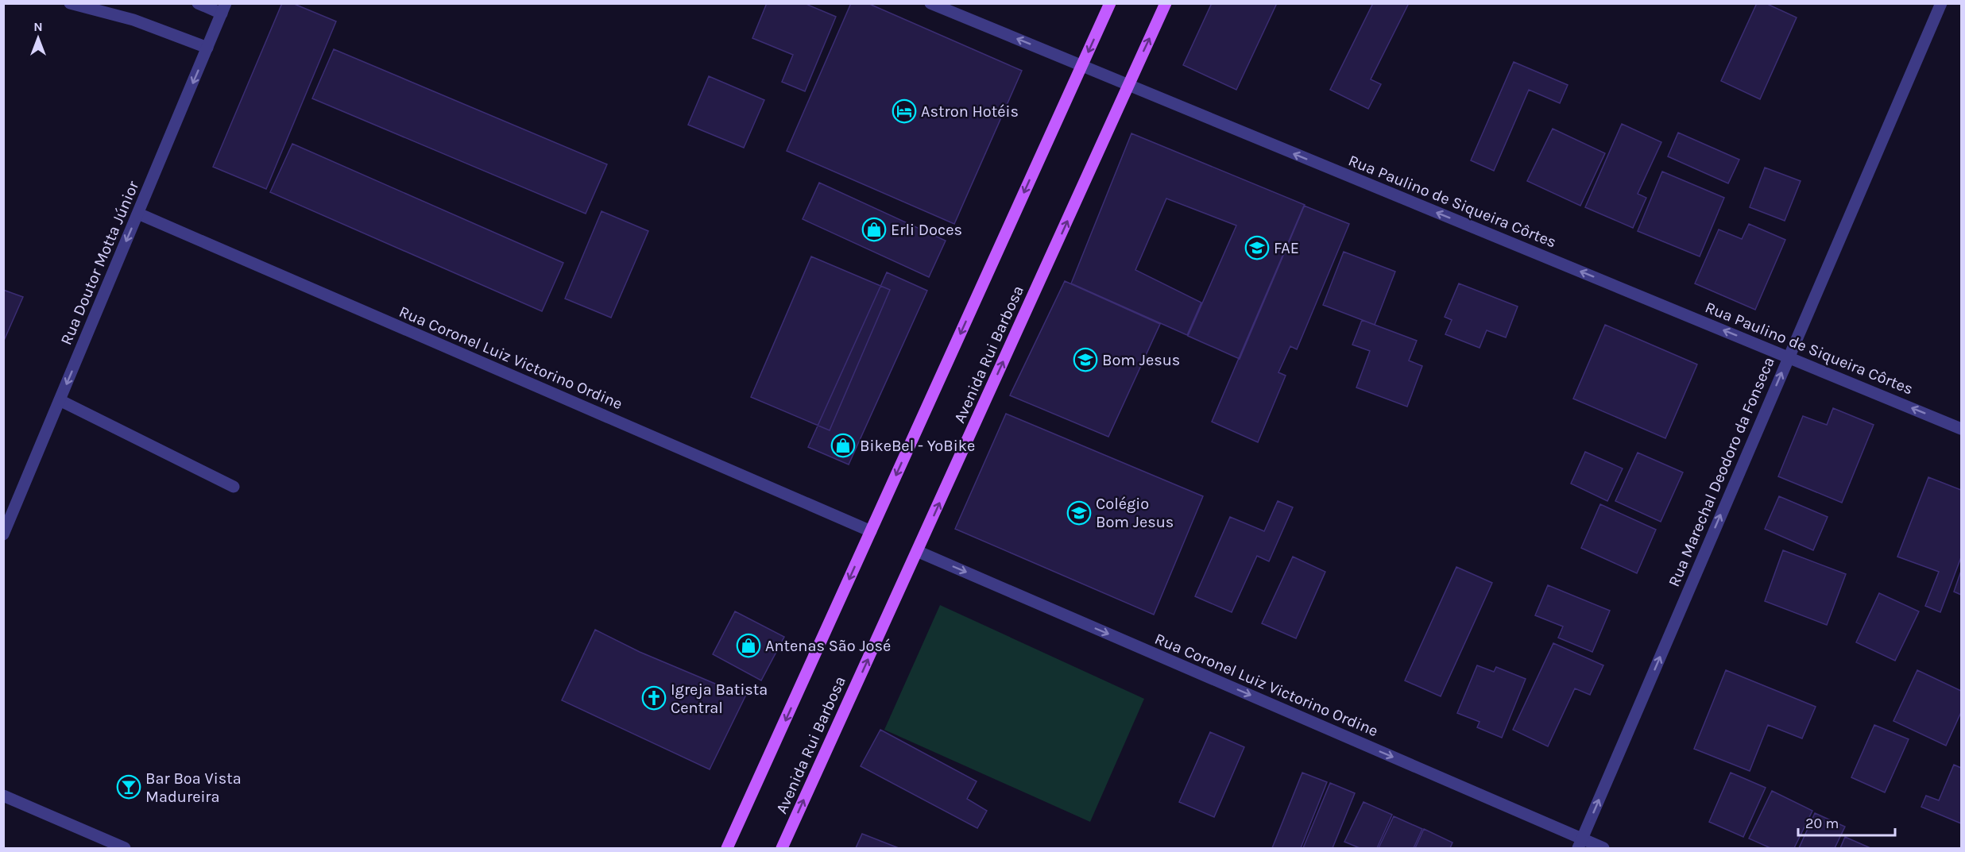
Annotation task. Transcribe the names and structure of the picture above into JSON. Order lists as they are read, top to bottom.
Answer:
{
  "streets": {
    "main road": ["Avenida Rui Barbosa"],
    "street": [
      "Rua Paulino de Siqueira Côrtes",
      "Rua Doutor Motta Júnior",
      "Rua Coronel Luiz Victorino Ordine",
      "Rua Marechal Deodoro da Fonseca"
    ]
  },
  "crossings": [
    ["Rua Paulino de Siqueira Côrtes", "Avenida Rui Barbosa"],
    ["Rua Paulino de Siqueira Côrtes", "Rua Marechal Deodoro da Fonseca"],
    ["Rua Doutor Motta Júnior", "Rua Coronel Luiz Victorino Ordine"],
    ["Avenida Rui Barbosa", "Rua Coronel Luiz Victorino Ordine"],
    ["Rua Coronel Luiz Victorino Ordine", "Rua Marechal Deodoro da Fonseca"]
  ],
  "one_way": [
    "Rua Paulino de Siqueira Côrtes",
    "Rua Doutor Motta Júnior",
    "Rua Coronel Luiz Victorino Ordine",
    "Rua Marechal Deodoro da Fonseca"
  ],
  "places": {
    "hotel": ["Astron Hotéis"],
    "shop": ["Erli Doces", "BikeBel - YoBike", "Antenas São José"],
    "school or university": ["FAE", "Bom Jesus", "Colégio Bom Jesus"],
    "church": ["Igreja Batista Central"],
    "bar": ["Bar Boa Vista Madureira"]
  },
  "scale_bar": "20 m",
  "north": "top"
}
